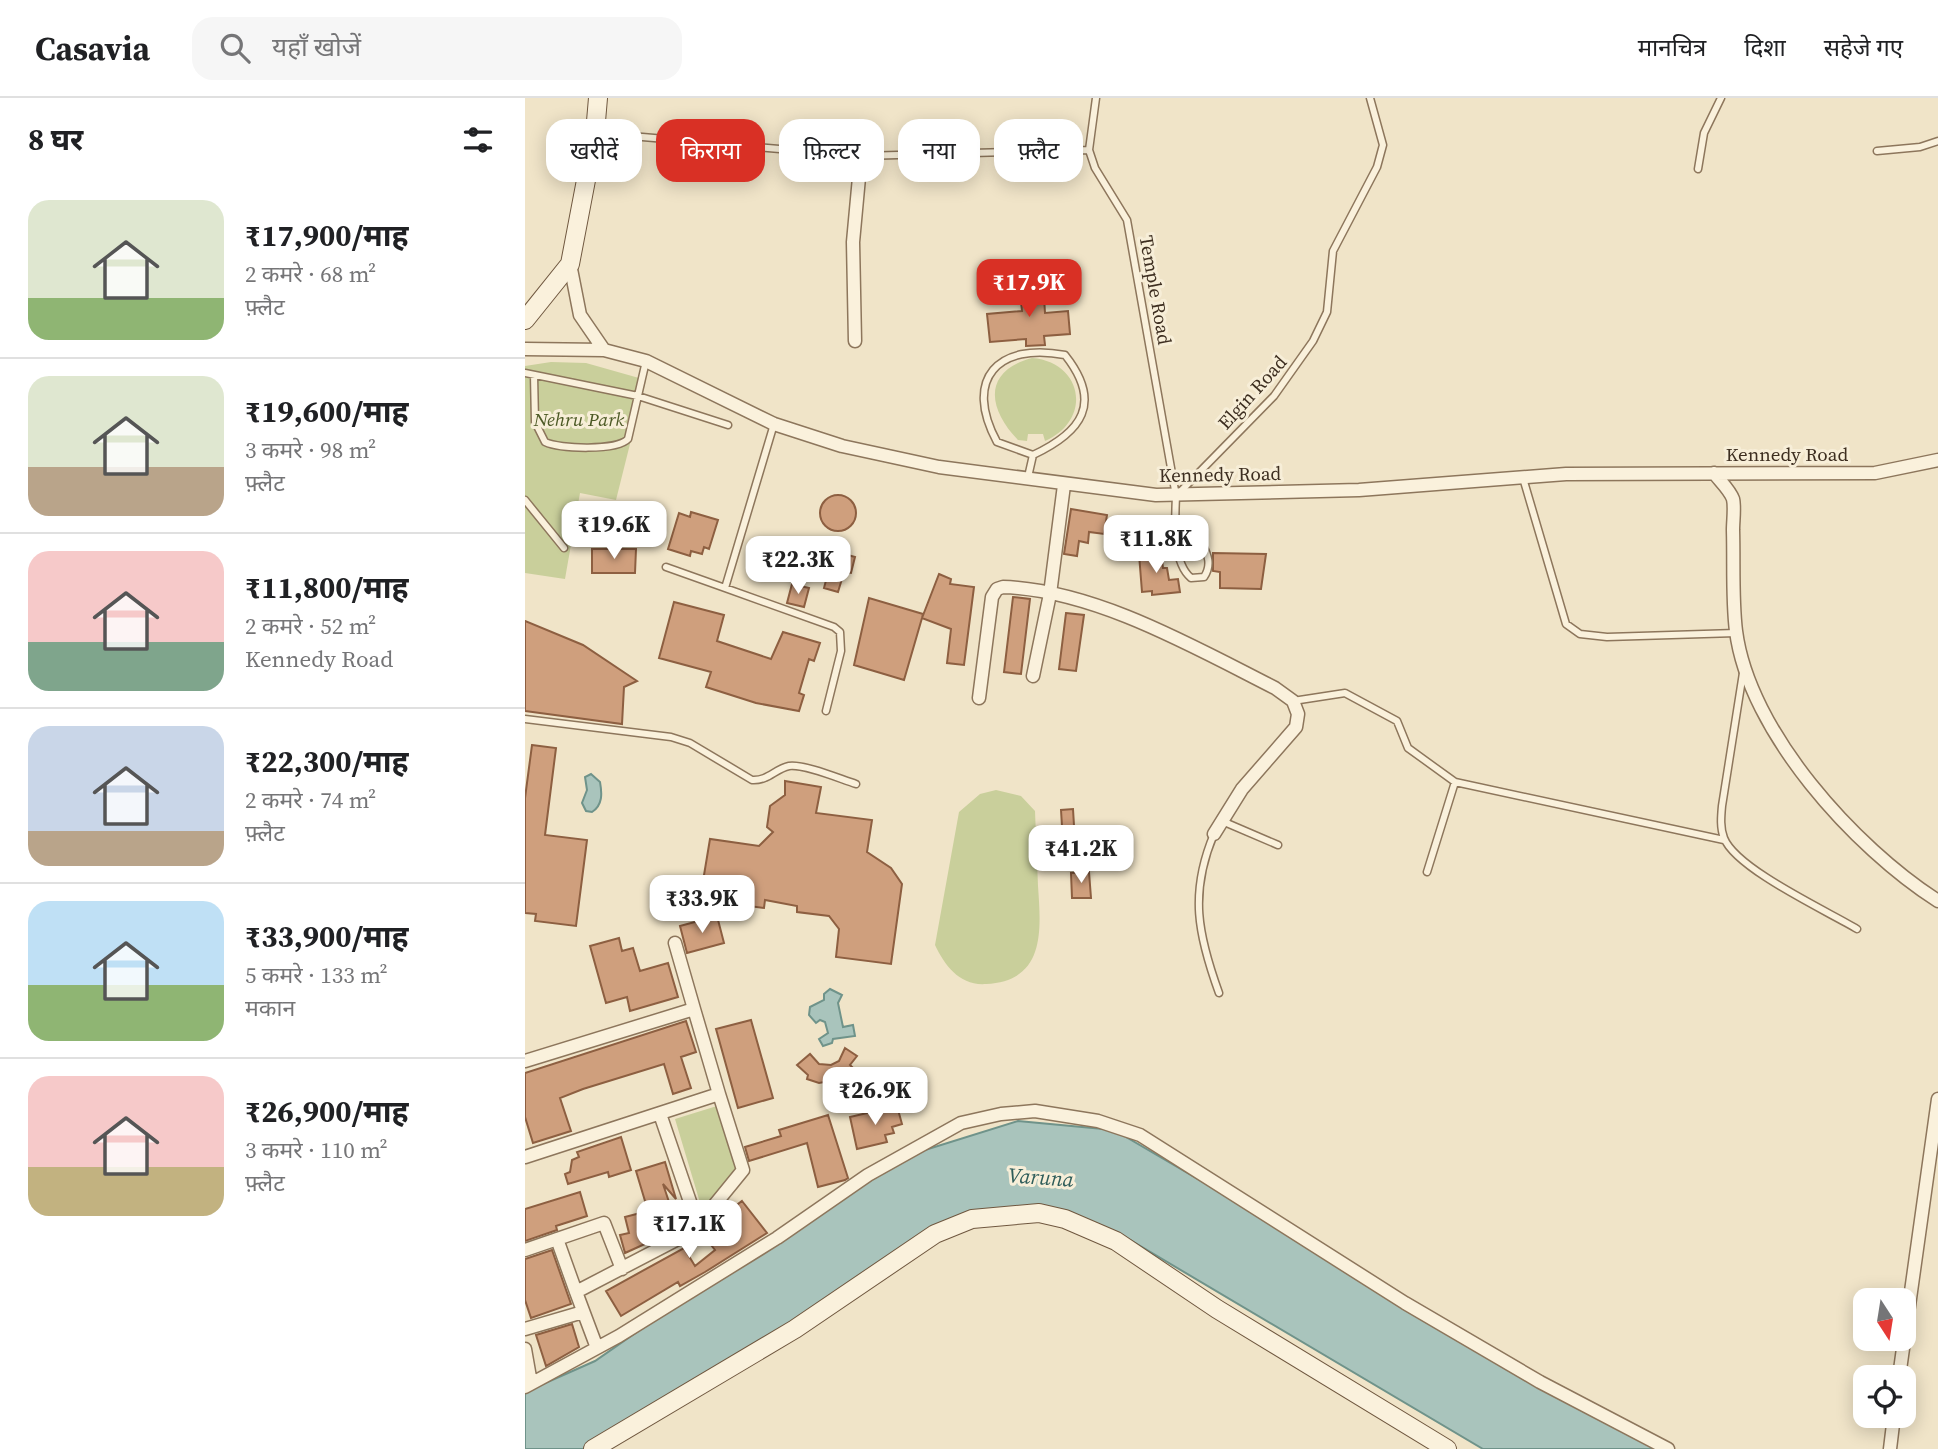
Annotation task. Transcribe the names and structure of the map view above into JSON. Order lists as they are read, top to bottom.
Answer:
{
  "streets": {
    "street": ["Kennedy Road"],
    "lane": ["Temple Road", "Elgin Road"]
  },
  "crossings": [
    ["Temple Road", "Elgin Road"],
    ["Temple Road", "Kennedy Road"],
    ["Elgin Road", "Kennedy Road"]
  ],
  "water": ["Varuna"],
  "parks": ["Nehru Park"],
  "north": "bottom",
  "page": {
    "header": "Casavia",
    "search": "यहाँ खोजें",
    "nav": ["मानचित्र", "दिशा", "सहेजे गए"],
    "heading": "8 घर",
    "chip": [
      "खरीदें",
      "किराया",
      "फ़िल्टर",
      "नया",
      "फ़्लैट"
    ],
    "list": [
      {
        "name": "₹17,900/माह",
        "note": "2 कमरे · 68 m² · फ़्लैट"
      },
      {
        "name": "₹19,600/माह",
        "note": "3 कमरे · 98 m² · फ़्लैट"
      },
      {
        "name": "₹11,800/माह",
        "note": "2 कमरे · 52 m² · Kennedy Road"
      },
      {
        "name": "₹22,300/माह",
        "note": "2 कमरे · 74 m² · फ़्लैट"
      },
      {
        "name": "₹33,900/माह",
        "note": "5 कमरे · 133 m² · मकान"
      },
      {
        "name": "₹26,900/माह",
        "note": "3 कमरे · 110 m² · फ़्लैट"
      }
    ],
    "price": [
      "₹17.9K",
      "₹19.6K",
      "₹11.8K",
      "₹22.3K",
      "₹41.2K",
      "₹33.9K",
      "₹26.9K",
      "₹17.1K"
    ]
  }
}
